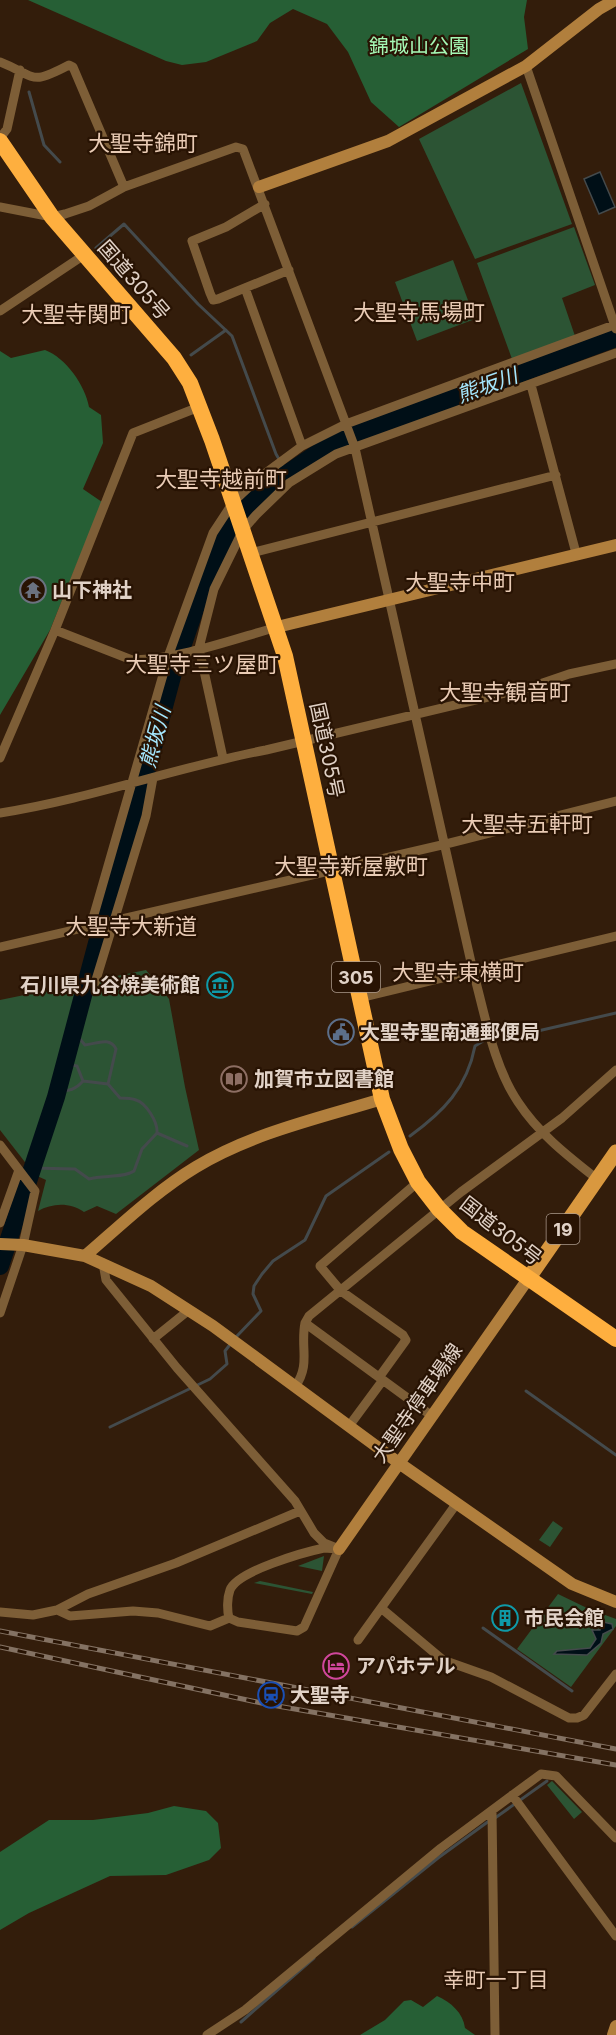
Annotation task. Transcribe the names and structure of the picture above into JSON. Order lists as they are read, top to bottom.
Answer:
{
  "streets": {
    "highway": ["国道305号", "305"],
    "main road": ["19"],
    "street": ["大聖寺停車場線"]
  },
  "crossings": [
    ["国道305号", "19"],
    ["国道305号", "大聖寺停車場線"],
    ["19", "大聖寺停車場線"]
  ],
  "districts": [
    "大聖寺錦町",
    "大聖寺馬場町",
    "大聖寺関町",
    "大聖寺越前町",
    "大聖寺中町",
    "大聖寺三ツ屋町",
    "大聖寺観音町",
    "大聖寺五軒町",
    "大聖寺新屋敷町",
    "大聖寺大新道",
    "大聖寺東横町",
    "幸町一丁目"
  ],
  "water": ["熊坂川"],
  "parks": ["錦城山公園"],
  "places": {
    "temple": ["山下神社"],
    "museum": ["石川県九谷焼美術館"],
    "public building": ["大聖寺聖南通郵便局"],
    "library": ["加賀市立図書館"],
    "building": ["市民会館"],
    "hotel": ["アパホテル"],
    "station": ["大聖寺"]
  }
}
